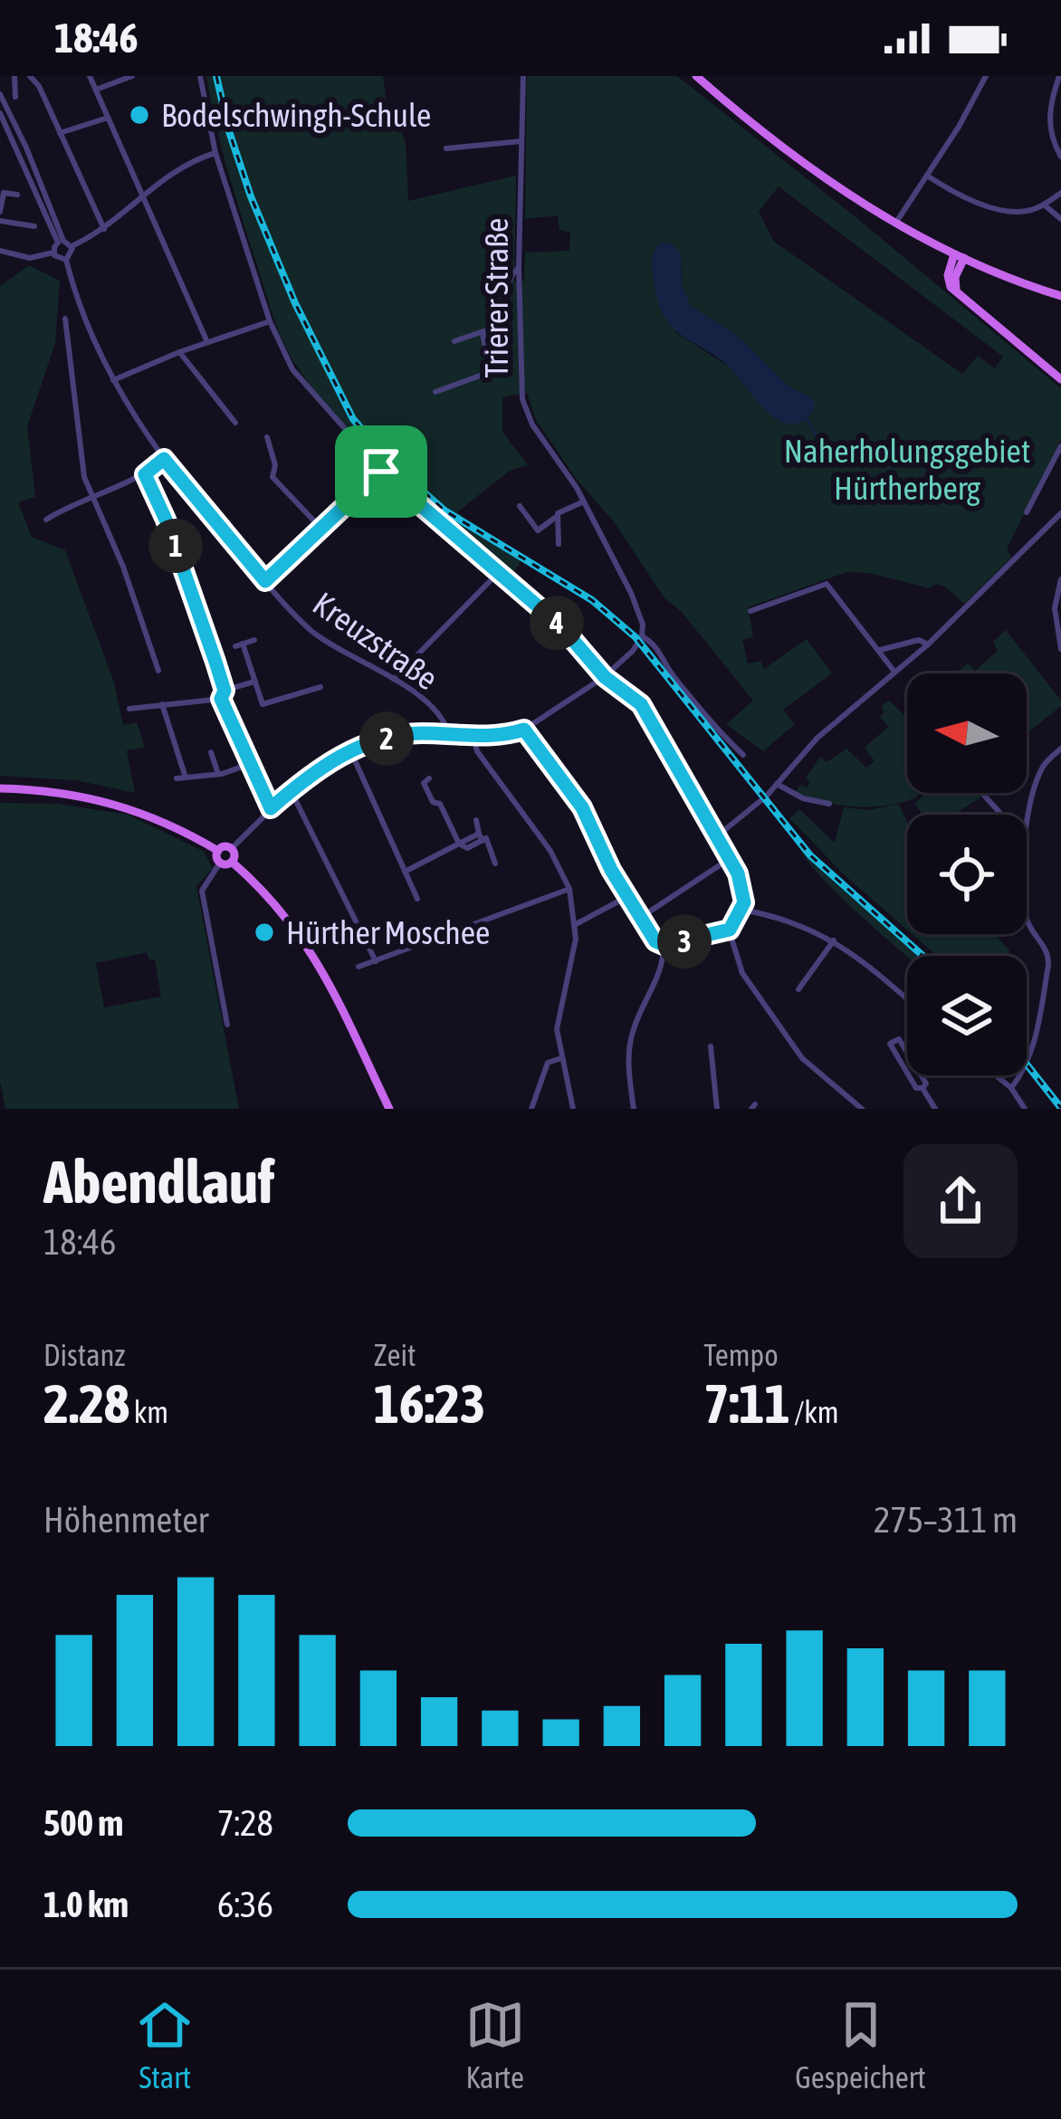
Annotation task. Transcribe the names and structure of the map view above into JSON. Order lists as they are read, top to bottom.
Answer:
{
  "streets": {
    "street": ["Trierer Straße", "Kreuzstraße"]
  },
  "parks": ["Naherholungsgebiet Hürtherberg"],
  "places": ["Bodelschwingh-Schule", "Hürther Moschee"],
  "north": "left",
  "page": {
    "status": "18:46",
    "pins": [
      "1",
      "4",
      "2",
      "3"
    ],
    "heading": ["Abendlauf", "18:46"],
    "stats": [
      ["Distanz", "2.28 km"],
      ["Zeit", "16:23"],
      ["Tempo", "7:11 /km"]
    ],
    "chart": ["Höhenmeter", "275–311 m"],
    "list": [
      {
        "name": "500 m",
        "note": "7:28"
      },
      {
        "name": "1.0 km",
        "note": "6:36"
      }
    ],
    "tabs": ["Start", "Karte", "Gespeichert"]
  }
}
